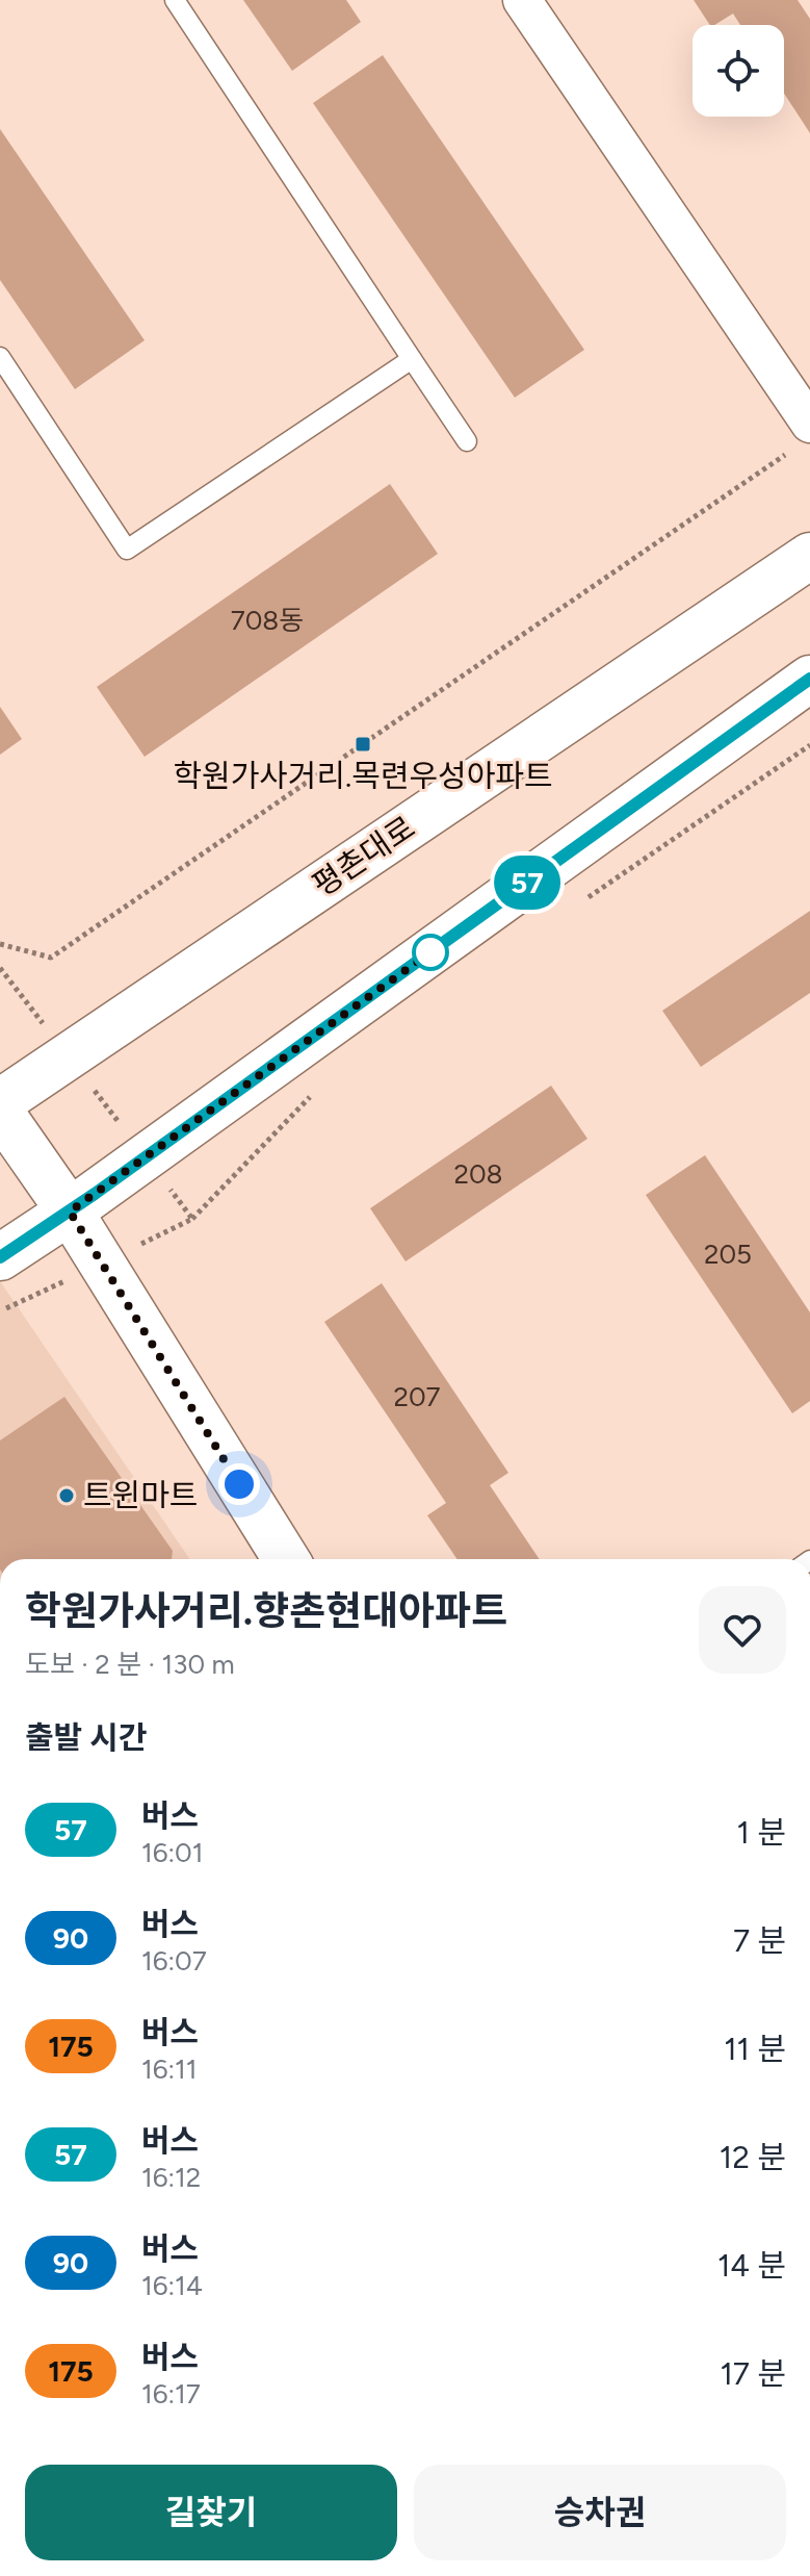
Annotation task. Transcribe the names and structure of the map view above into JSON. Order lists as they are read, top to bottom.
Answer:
{
  "streets": {
    "street": ["평촌대로"]
  },
  "places": {
    "transit": ["학원가사거리.목련우성아파트"],
    "other": ["트윈마트"]
  },
  "lines": ["bus line 57"],
  "house_numbers": [
    "708동",
    "208",
    "205",
    "207"
  ],
  "page": {
    "on_map": "57",
    "heading": [
      ["학원가사거리.향촌현대아파트", "도보 · 2 분 · 130 m"],
      "출발 시간"
    ],
    "list": [
      {
        "mark": "57",
        "name": "버스",
        "note": "16:01",
        "value": "1 분"
      },
      {
        "mark": "90",
        "name": "버스",
        "note": "16:07",
        "value": "7 분"
      },
      {
        "mark": "175",
        "name": "버스",
        "note": "16:11",
        "value": "11 분"
      },
      {
        "mark": "57",
        "name": "버스",
        "note": "16:12",
        "value": "12 분"
      },
      {
        "mark": "90",
        "name": "버스",
        "note": "16:14",
        "value": "14 분"
      },
      {
        "mark": "175",
        "name": "버스",
        "note": "16:17",
        "value": "17 분"
      }
    ],
    "buttons": ["길찾기", "승차권"]
  }
}
